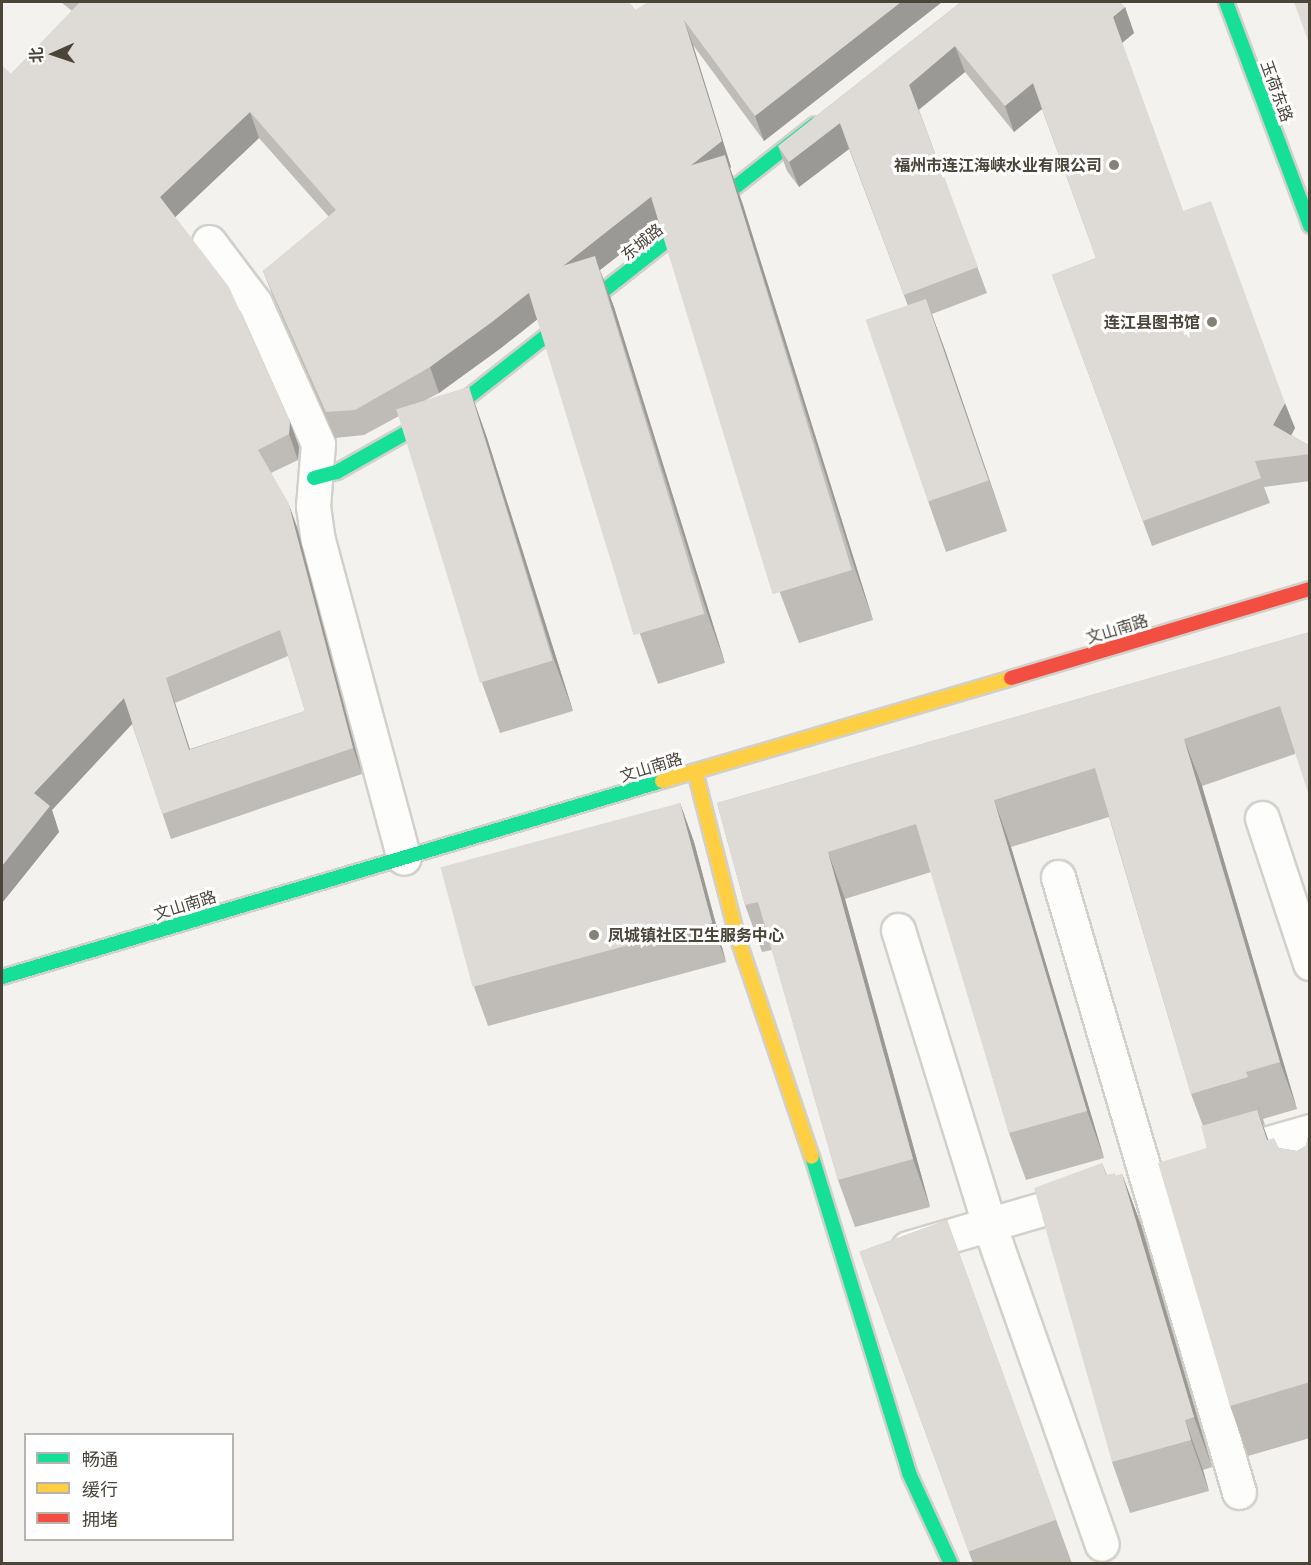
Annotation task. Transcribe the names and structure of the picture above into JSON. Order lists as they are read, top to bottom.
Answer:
{
  "streets": {
    "main road": ["玉荷东路", "东城路", "文山南路"]
  },
  "places": ["福州市连江海峡水业有限公司", "连江县图书馆", "凤城镇社区卫生服务中心"],
  "legend": ["畅通", "缓行", "拥堵"],
  "north": "left"
}
